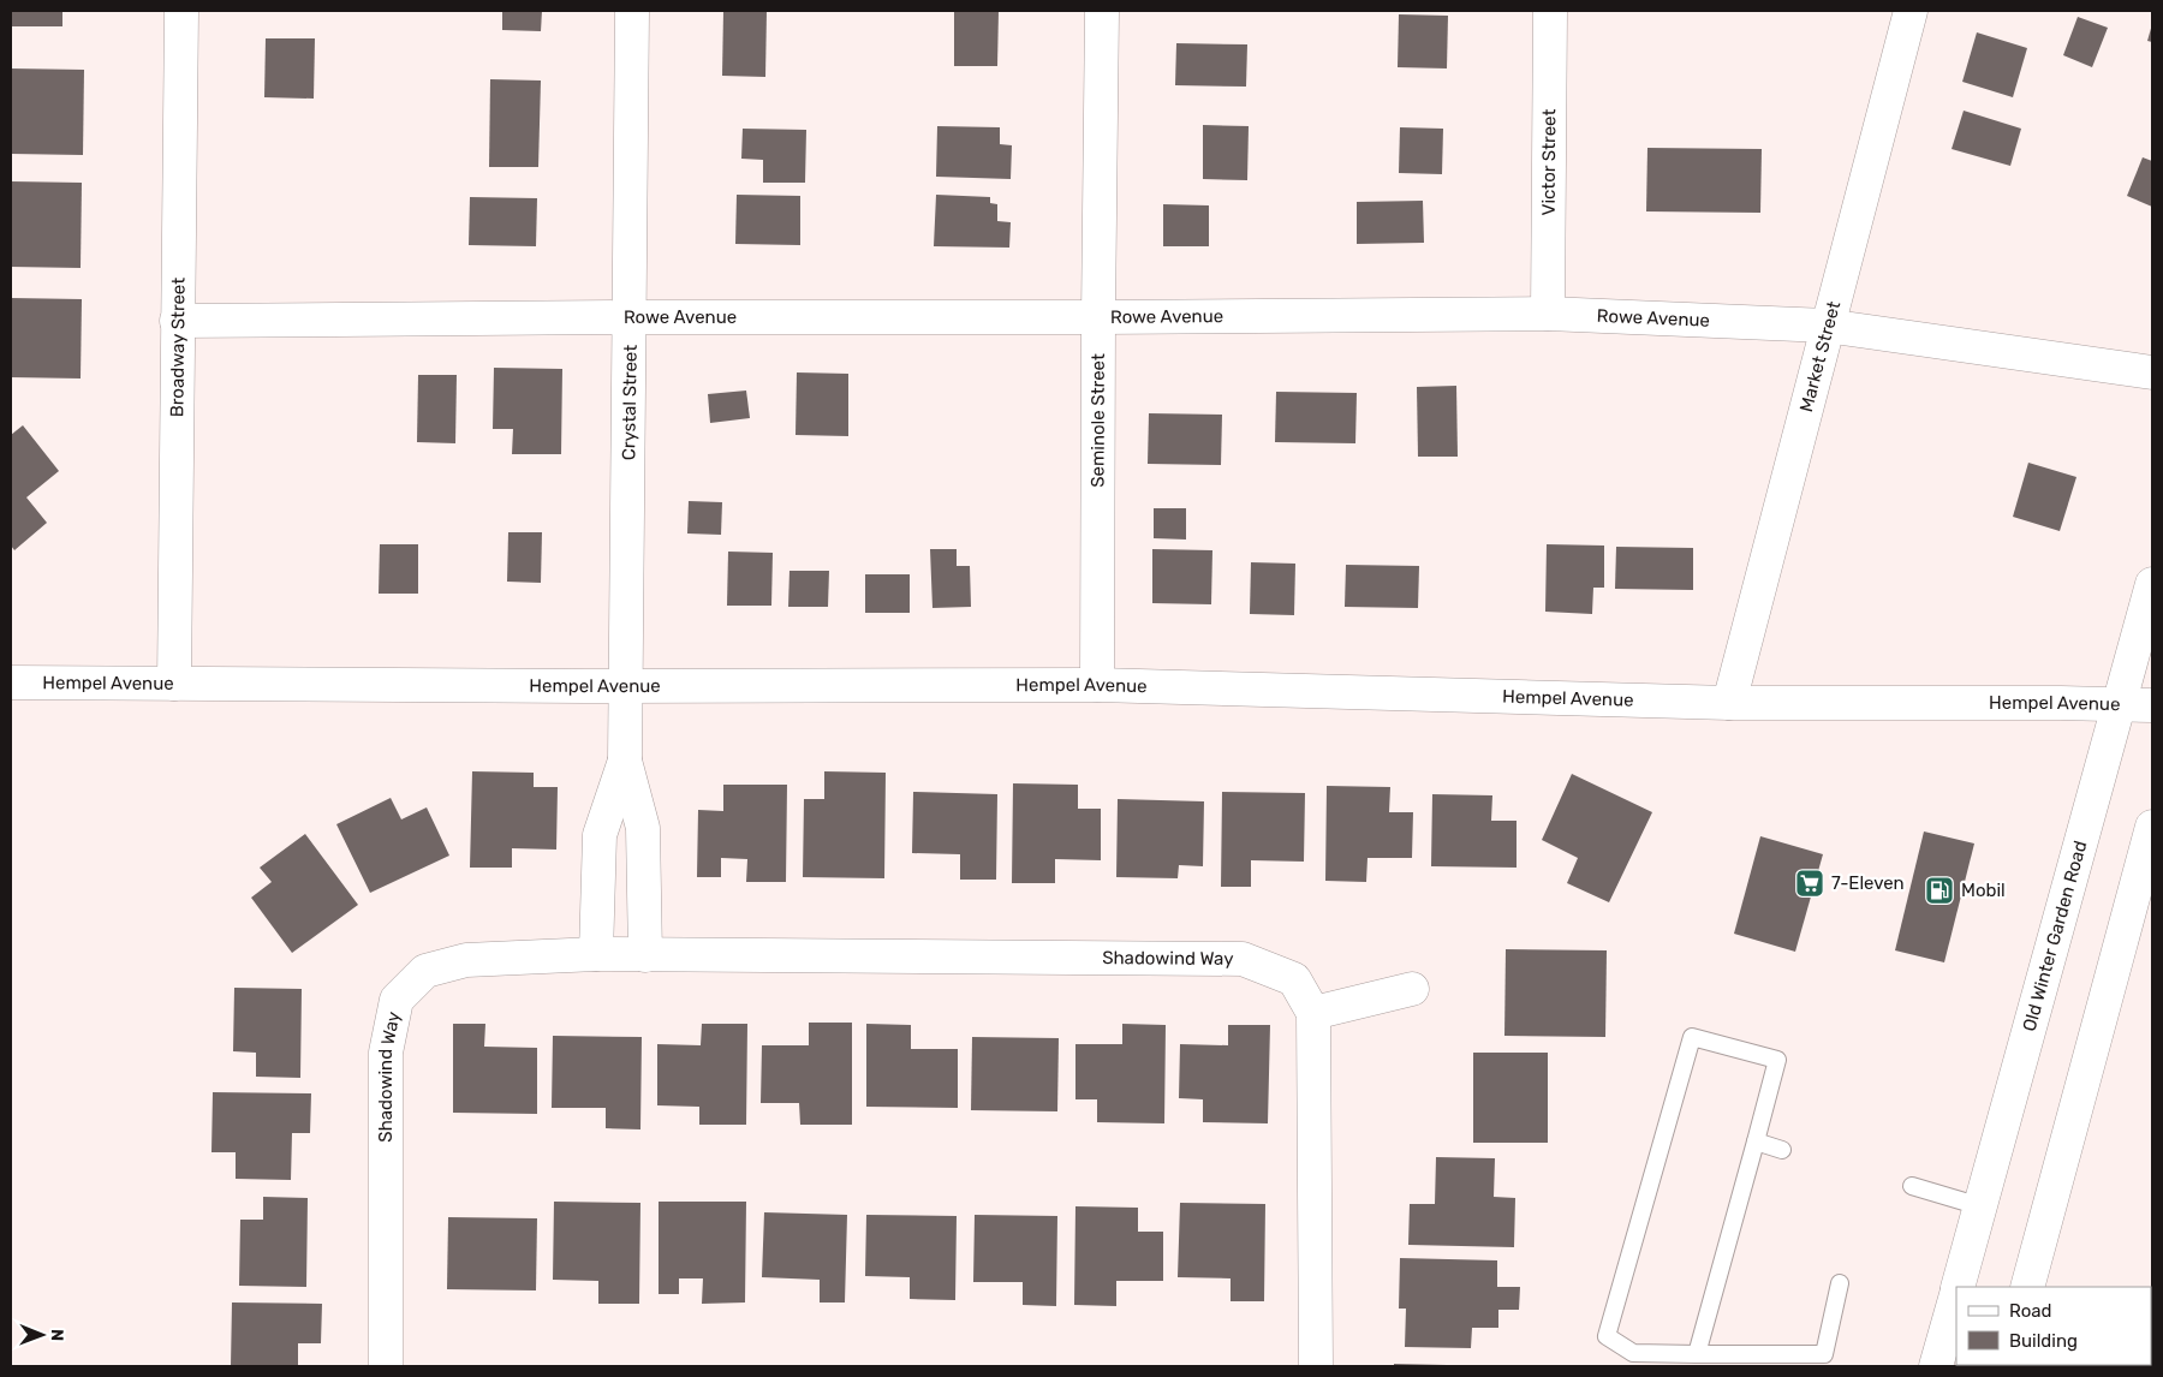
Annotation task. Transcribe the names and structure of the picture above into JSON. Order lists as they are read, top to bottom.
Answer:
{
  "streets": {
    "street": [
      "Victor Street",
      "Rowe Avenue",
      "Broadway Street",
      "Market Street",
      "Crystal Street",
      "Seminole Street",
      "Hempel Avenue",
      "Old Winter Garden Road",
      "Shadowind Way"
    ]
  },
  "crossings": [
    ["Victor Street", "Rowe Avenue"],
    ["Rowe Avenue", "Broadway Street"],
    ["Rowe Avenue", "Market Street"],
    ["Rowe Avenue", "Crystal Street"],
    ["Rowe Avenue", "Seminole Street"],
    ["Broadway Street", "Hempel Avenue"],
    ["Market Street", "Hempel Avenue"],
    ["Crystal Street", "Hempel Avenue"],
    ["Seminole Street", "Hempel Avenue"],
    ["Hempel Avenue", "Old Winter Garden Road"]
  ],
  "places": {
    "supermarket": ["7-Eleven"],
    "fuel station": ["Mobil"]
  },
  "legend": ["Road", "Building"],
  "north": "right"
}
